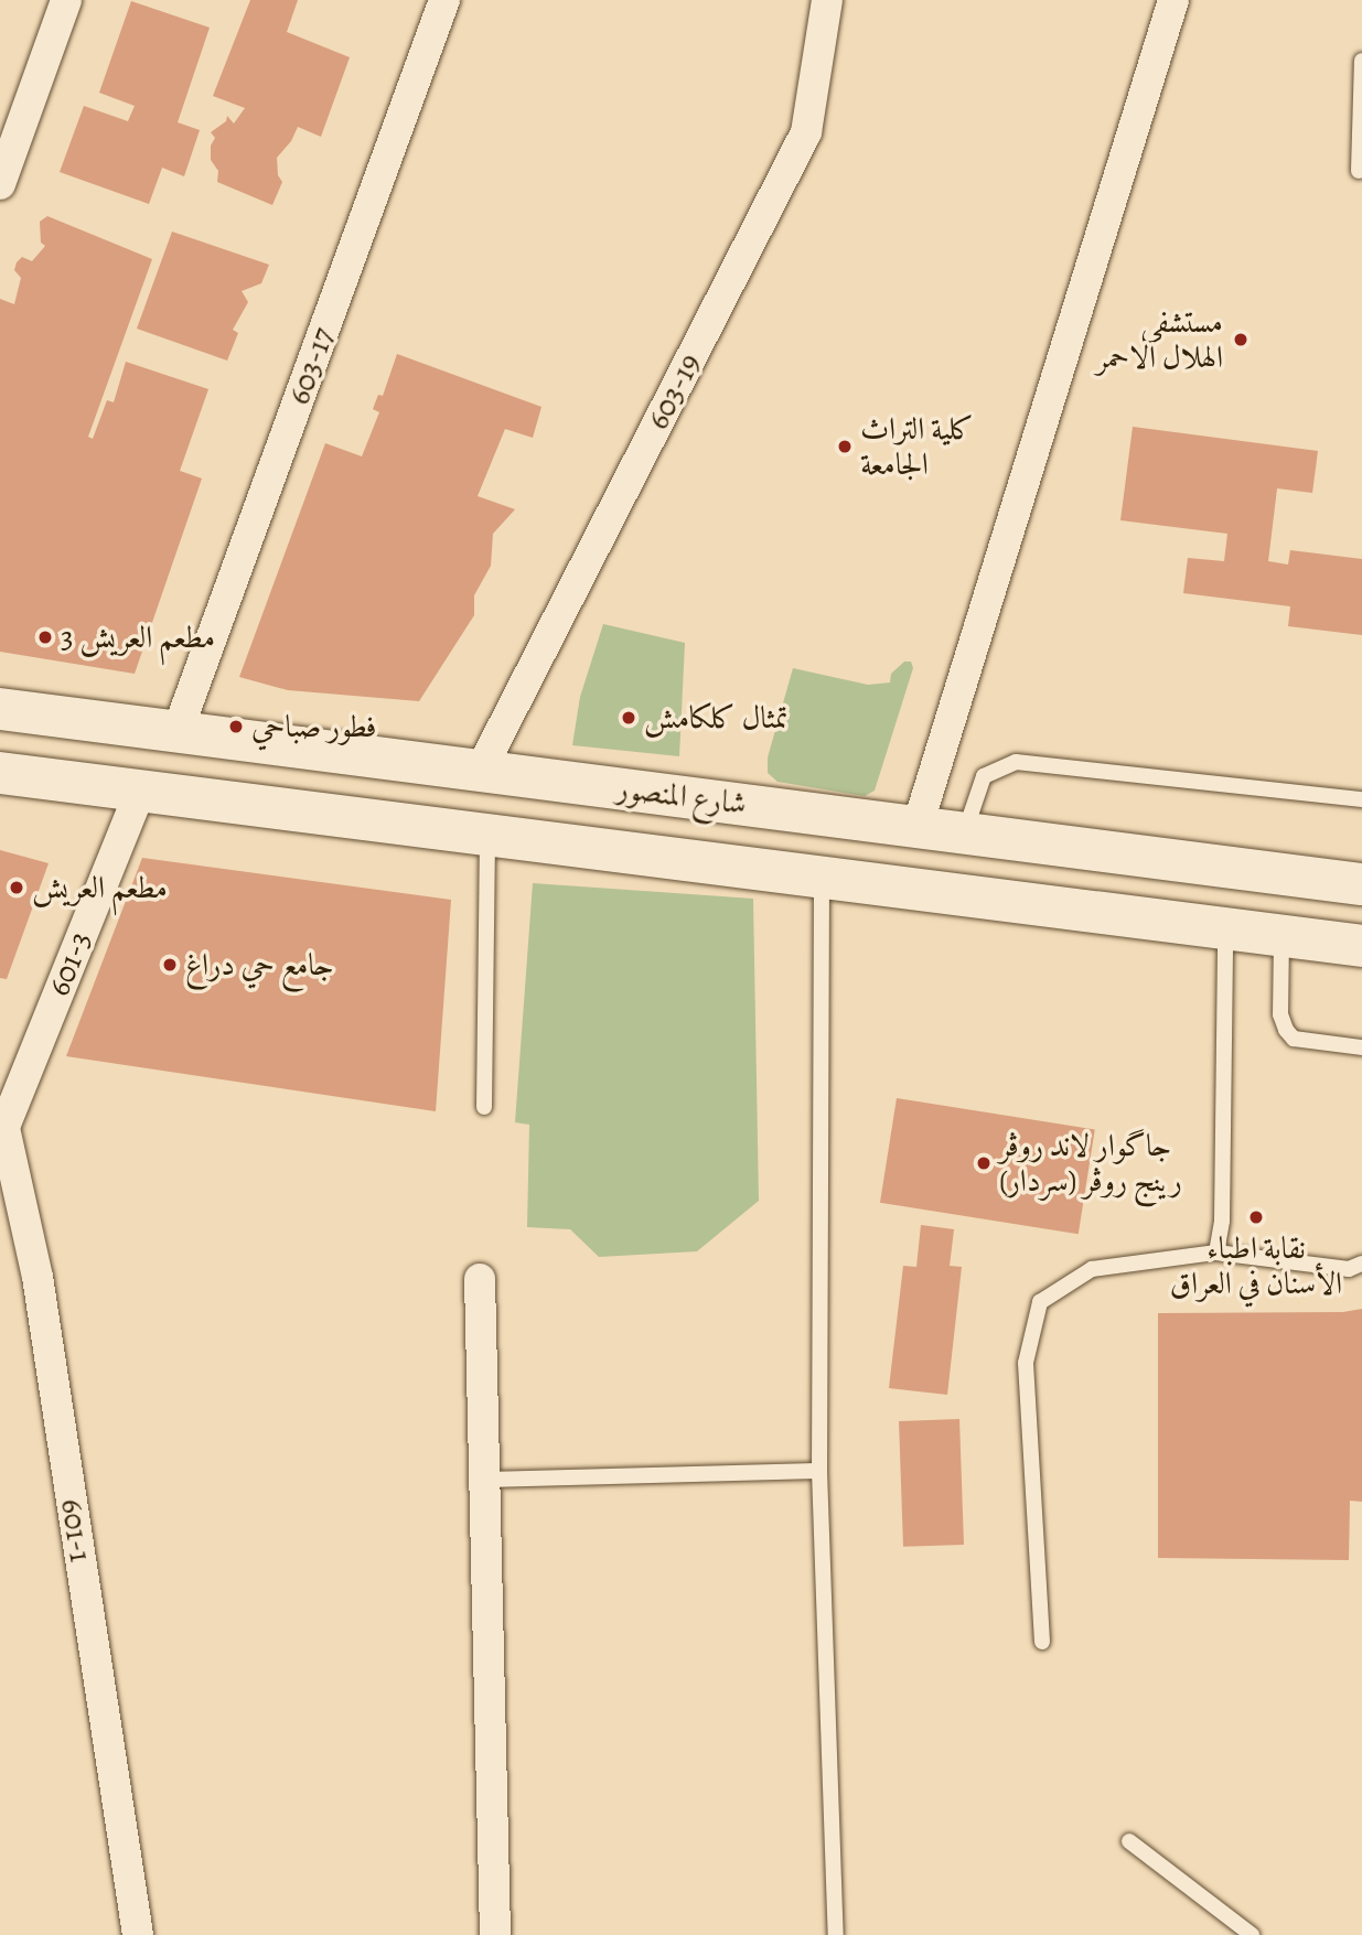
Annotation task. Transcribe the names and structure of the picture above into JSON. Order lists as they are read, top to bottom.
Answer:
{
  "streets": {
    "main road": ["شارع المنصور"],
    "street": [
      "603-17",
      "603-19",
      "601-3",
      "601-1"
    ]
  },
  "crossings": [
    ["603-17", "شارع المنصور"],
    ["603-19", "شارع المنصور"],
    ["شارع المنصور", "601-3"],
    ["601-3", "601-1"]
  ],
  "places": [
    "مستشفى الهلال الاحمر",
    "كلية التراث الجامعة",
    "مطعم العريش 3",
    "تمثال كلكامش",
    "فطور صباحي",
    "مطعم العريش",
    "جامع حي دراغ",
    "جاگوار لاند روڤر رينج روڤر (سردار)",
    "نقابة اطباء الأسنان في العراق"
  ]
}
